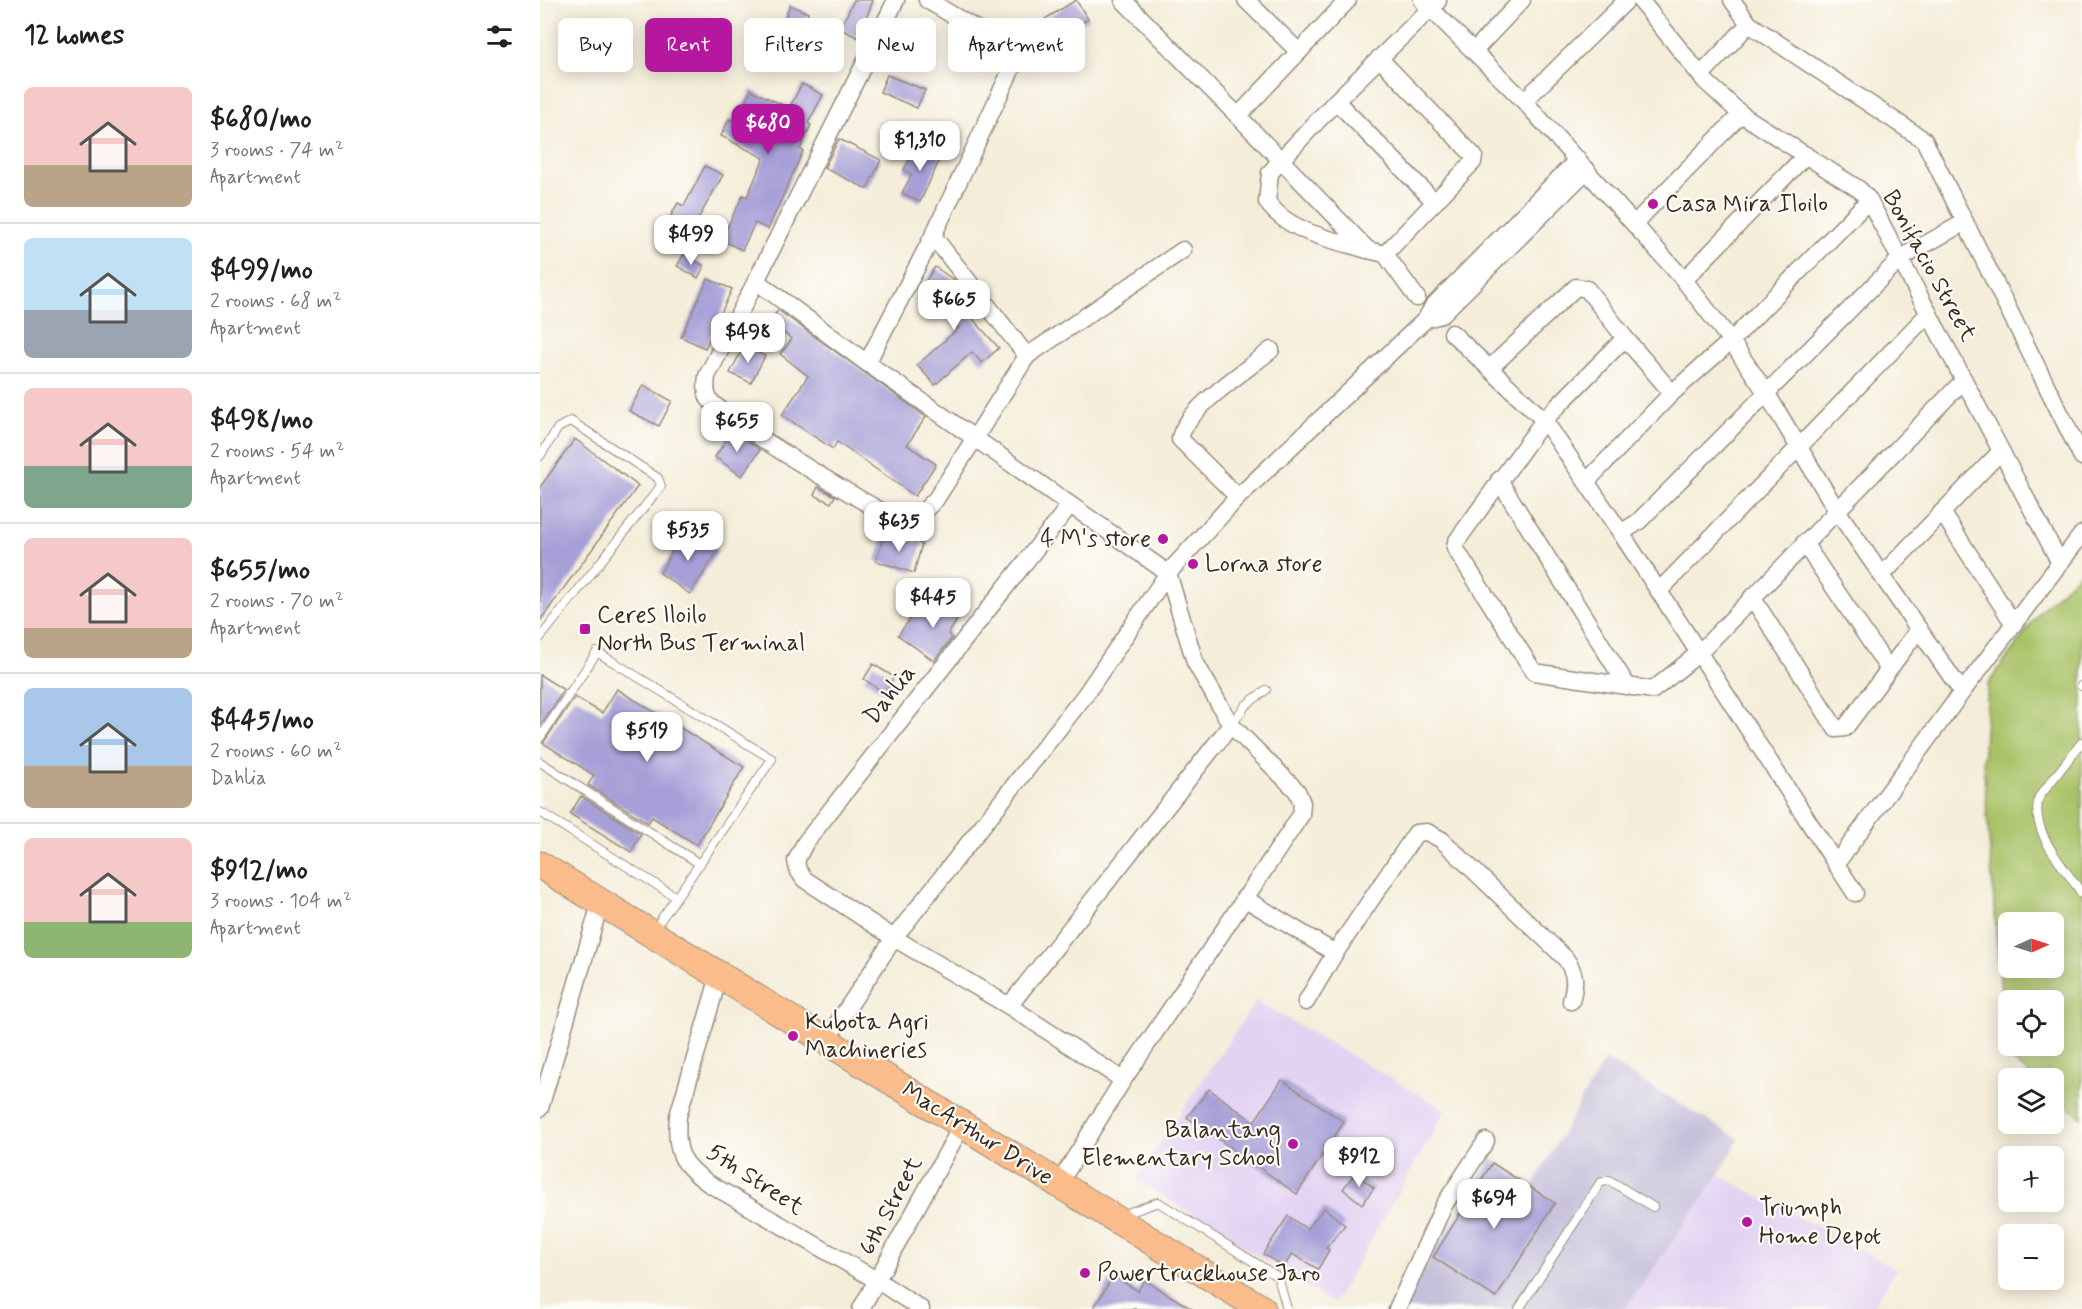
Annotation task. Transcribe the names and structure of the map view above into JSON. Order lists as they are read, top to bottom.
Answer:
{
  "streets": {
    "main road": ["MacArthur Drive"],
    "street": [
      "Bonifacio Street",
      "Dahlia",
      "5th Street",
      "6th Street"
    ]
  },
  "crossings": [
    ["MacArthur Drive", "5th Street"],
    ["MacArthur Drive", "6th Street"],
    ["5th Street", "6th Street"]
  ],
  "places": {
    "other": [
      "Casa Mira Iloilo",
      "4 M's store",
      "Lorna store",
      "Kubota Agri Machineries",
      "Balantang Elementary School",
      "Triumph Home Depot",
      "Powertruckhouse Jaro"
    ],
    "transit": ["Ceres Iloilo North Bus Terminal"]
  },
  "north": "right",
  "page": {
    "heading": "12 homes",
    "chip": [
      "Buy",
      "Rent",
      "Filters",
      "New",
      "Apartment"
    ],
    "list": [
      {
        "name": "$680/mo",
        "note": "3 rooms · 74 m² · Apartment"
      },
      {
        "name": "$499/mo",
        "note": "2 rooms · 68 m² · Apartment"
      },
      {
        "name": "$498/mo",
        "note": "2 rooms · 54 m² · Apartment"
      },
      {
        "name": "$655/mo",
        "note": "2 rooms · 70 m² · Apartment"
      },
      {
        "name": "$445/mo",
        "note": "2 rooms · 60 m² · Dahlia"
      },
      {
        "name": "$912/mo",
        "note": "3 rooms · 104 m² · Apartment"
      }
    ],
    "price": [
      "$680",
      "$1,310",
      "$499",
      "$665",
      "$498",
      "$655",
      "$635",
      "$535",
      "$445",
      "$519",
      "$912",
      "$694"
    ],
    "map_buttons": ["+", "−"]
  }
}
